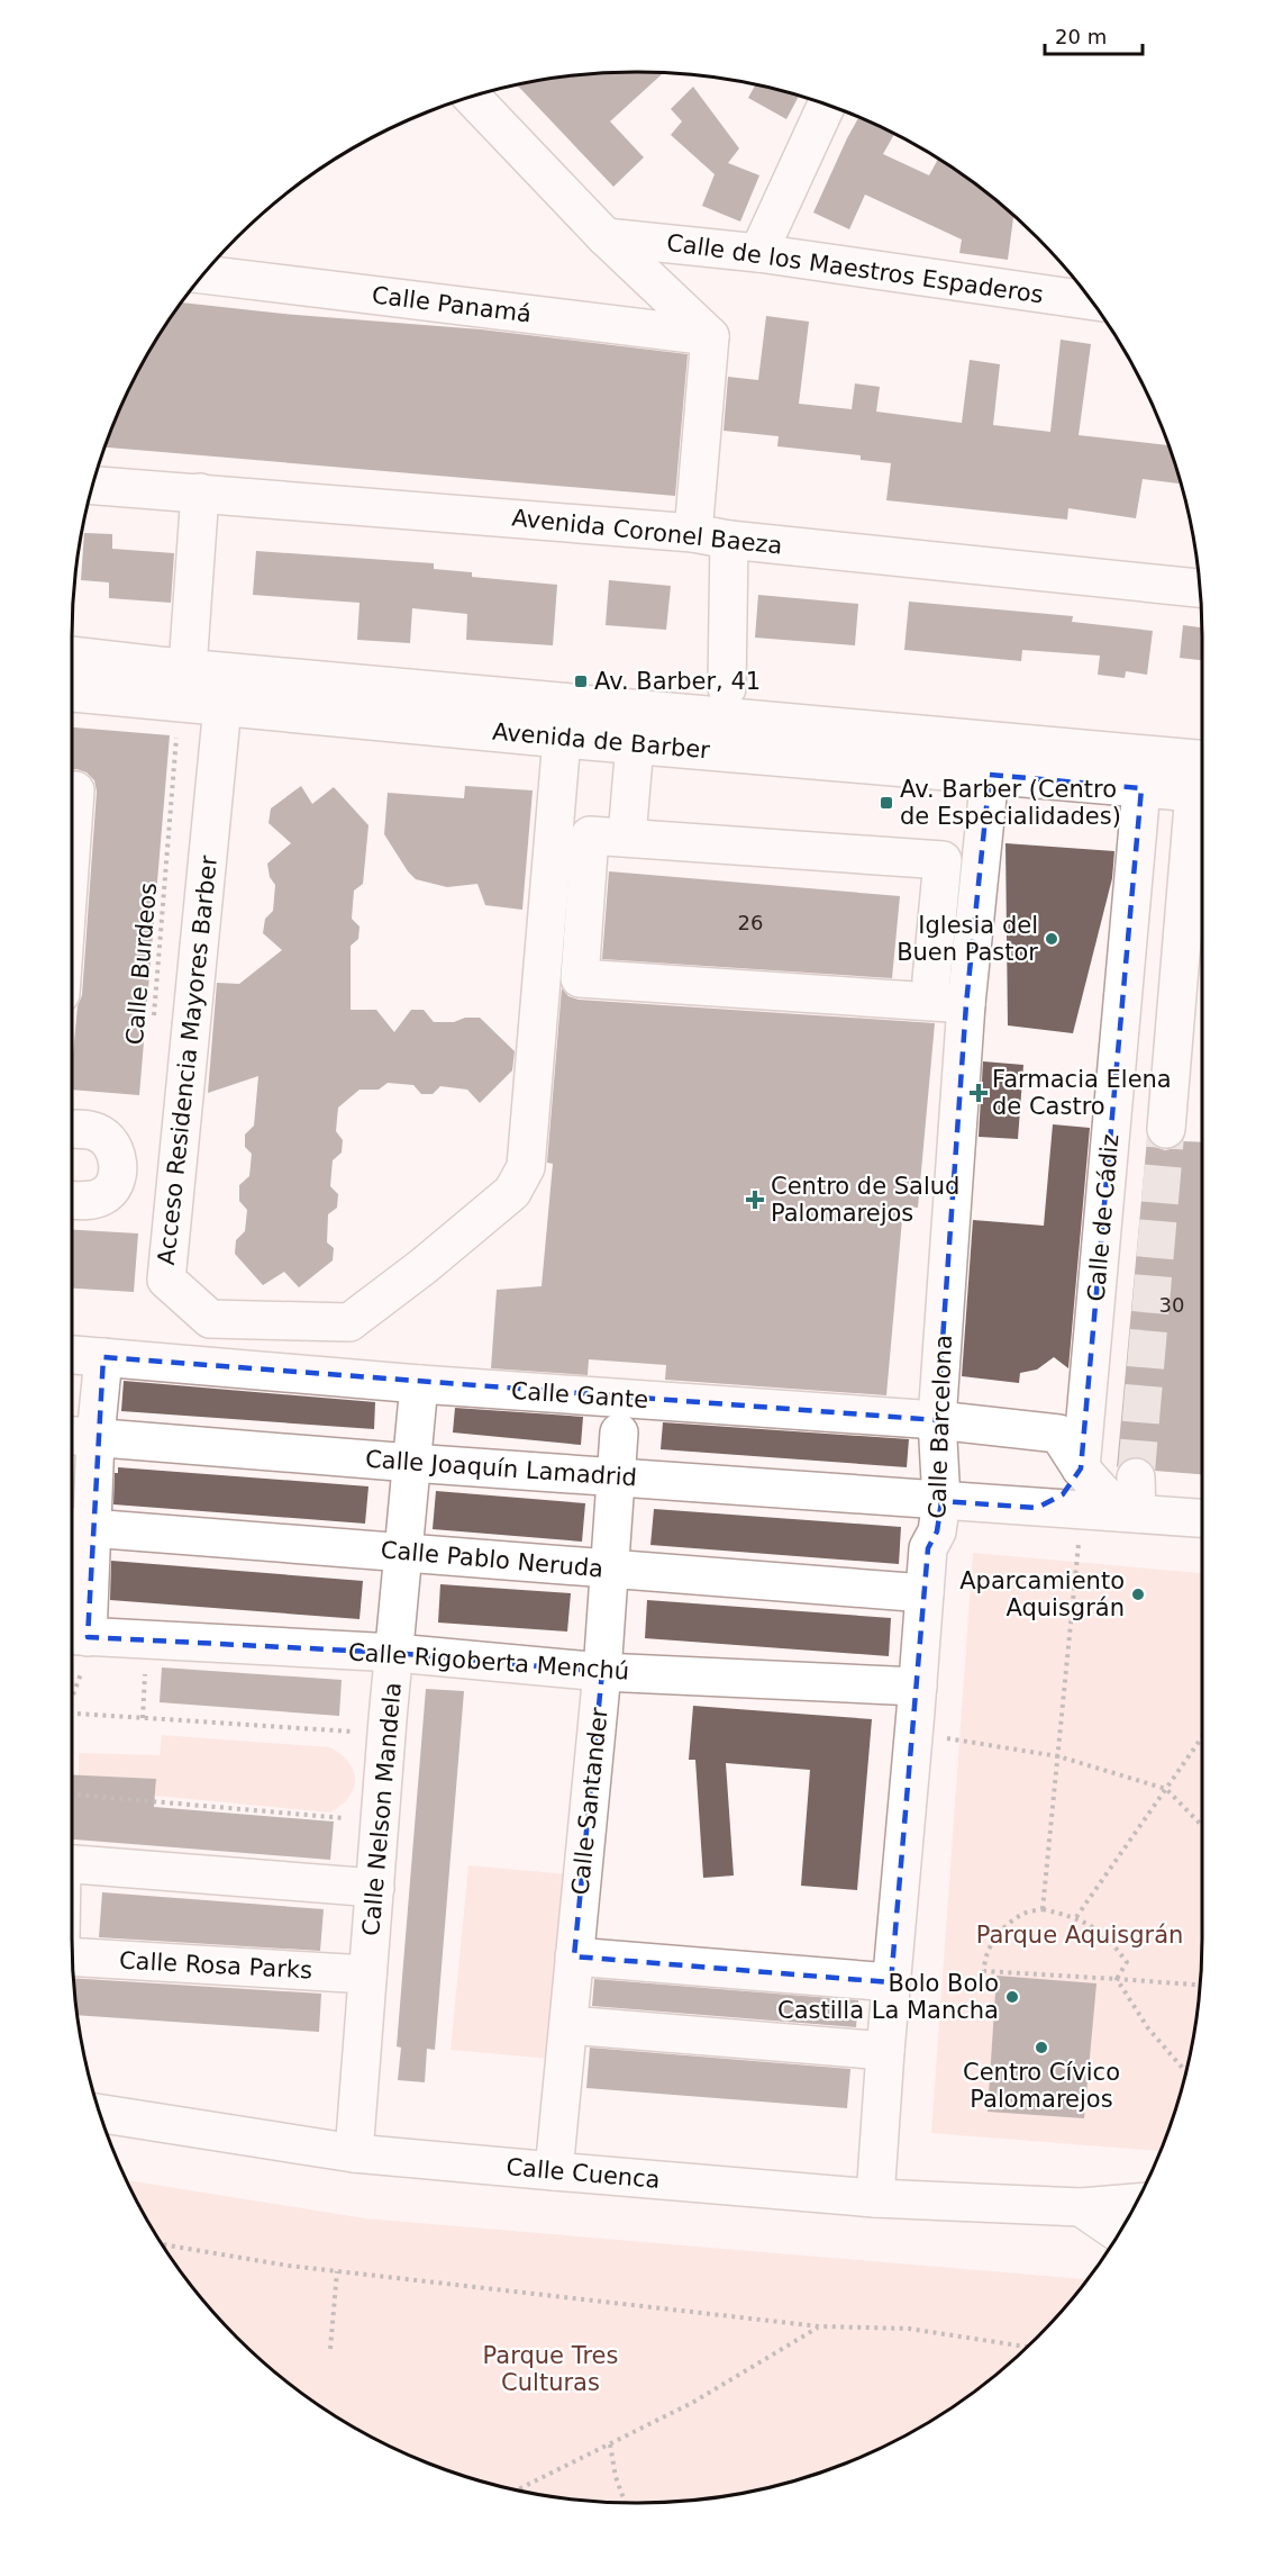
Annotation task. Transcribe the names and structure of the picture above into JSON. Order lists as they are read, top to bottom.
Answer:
{
  "streets": {
    "street": [
      "Calle de los Maestros Espaderos",
      "Calle Panamá",
      "Avenida Coronel Baeza",
      "Avenida de Barber",
      "Acceso Residencia Mayores Barber",
      "Calle de Cádiz",
      "Calle Gante",
      "Calle Barcelona",
      "Calle Joaquín Lamadrid",
      "Calle Pablo Neruda",
      "Calle Rigoberta Menchú",
      "Calle Santander",
      "Calle Nelson Mandela",
      "Calle Rosa Parks",
      "Calle Cuenca"
    ],
    "path": ["Calle Burdeos"]
  },
  "crossings": [
    ["Avenida de Barber", "Acceso Residencia Mayores Barber"],
    ["Avenida de Barber", "Calle de Cádiz"],
    ["Avenida de Barber", "Calle Barcelona"],
    ["Calle de Cádiz", "Calle Gante"],
    ["Calle Gante", "Calle Barcelona"],
    ["Calle Gante", "Calle Nelson Mandela"],
    ["Calle Barcelona", "Calle Joaquín Lamadrid"],
    ["Calle Barcelona", "Calle Pablo Neruda"],
    ["Calle Barcelona", "Calle Rigoberta Menchú"],
    ["Calle Barcelona", "Calle Cuenca"],
    ["Calle Joaquín Lamadrid", "Calle Santander"],
    ["Calle Joaquín Lamadrid", "Calle Nelson Mandela"],
    ["Calle Pablo Neruda", "Calle Santander"],
    ["Calle Pablo Neruda", "Calle Nelson Mandela"],
    ["Calle Rigoberta Menchú", "Calle Santander"],
    ["Calle Rigoberta Menchú", "Calle Nelson Mandela"],
    ["Calle Santander", "Calle Cuenca"],
    ["Calle Nelson Mandela", "Calle Rosa Parks"],
    ["Calle Nelson Mandela", "Calle Cuenca"]
  ],
  "parks": ["Parque Aquisgrán", "Parque Tres Culturas"],
  "places": {
    "transit": ["Av. Barber, 41", "Av. Barber (Centro de Especialidades)"],
    "other": [
      "Iglesia del Buen Pastor",
      "Aparcamiento Aquisgrán",
      "Bolo Bolo Castilla La Mancha",
      "Centro Cívico Palomarejos"
    ],
    "health": ["Farmacia Elena de Castro", "Centro de Salud Palomarejos"]
  },
  "house_numbers": ["26", "30"],
  "scale_bar": "20 m"
}
